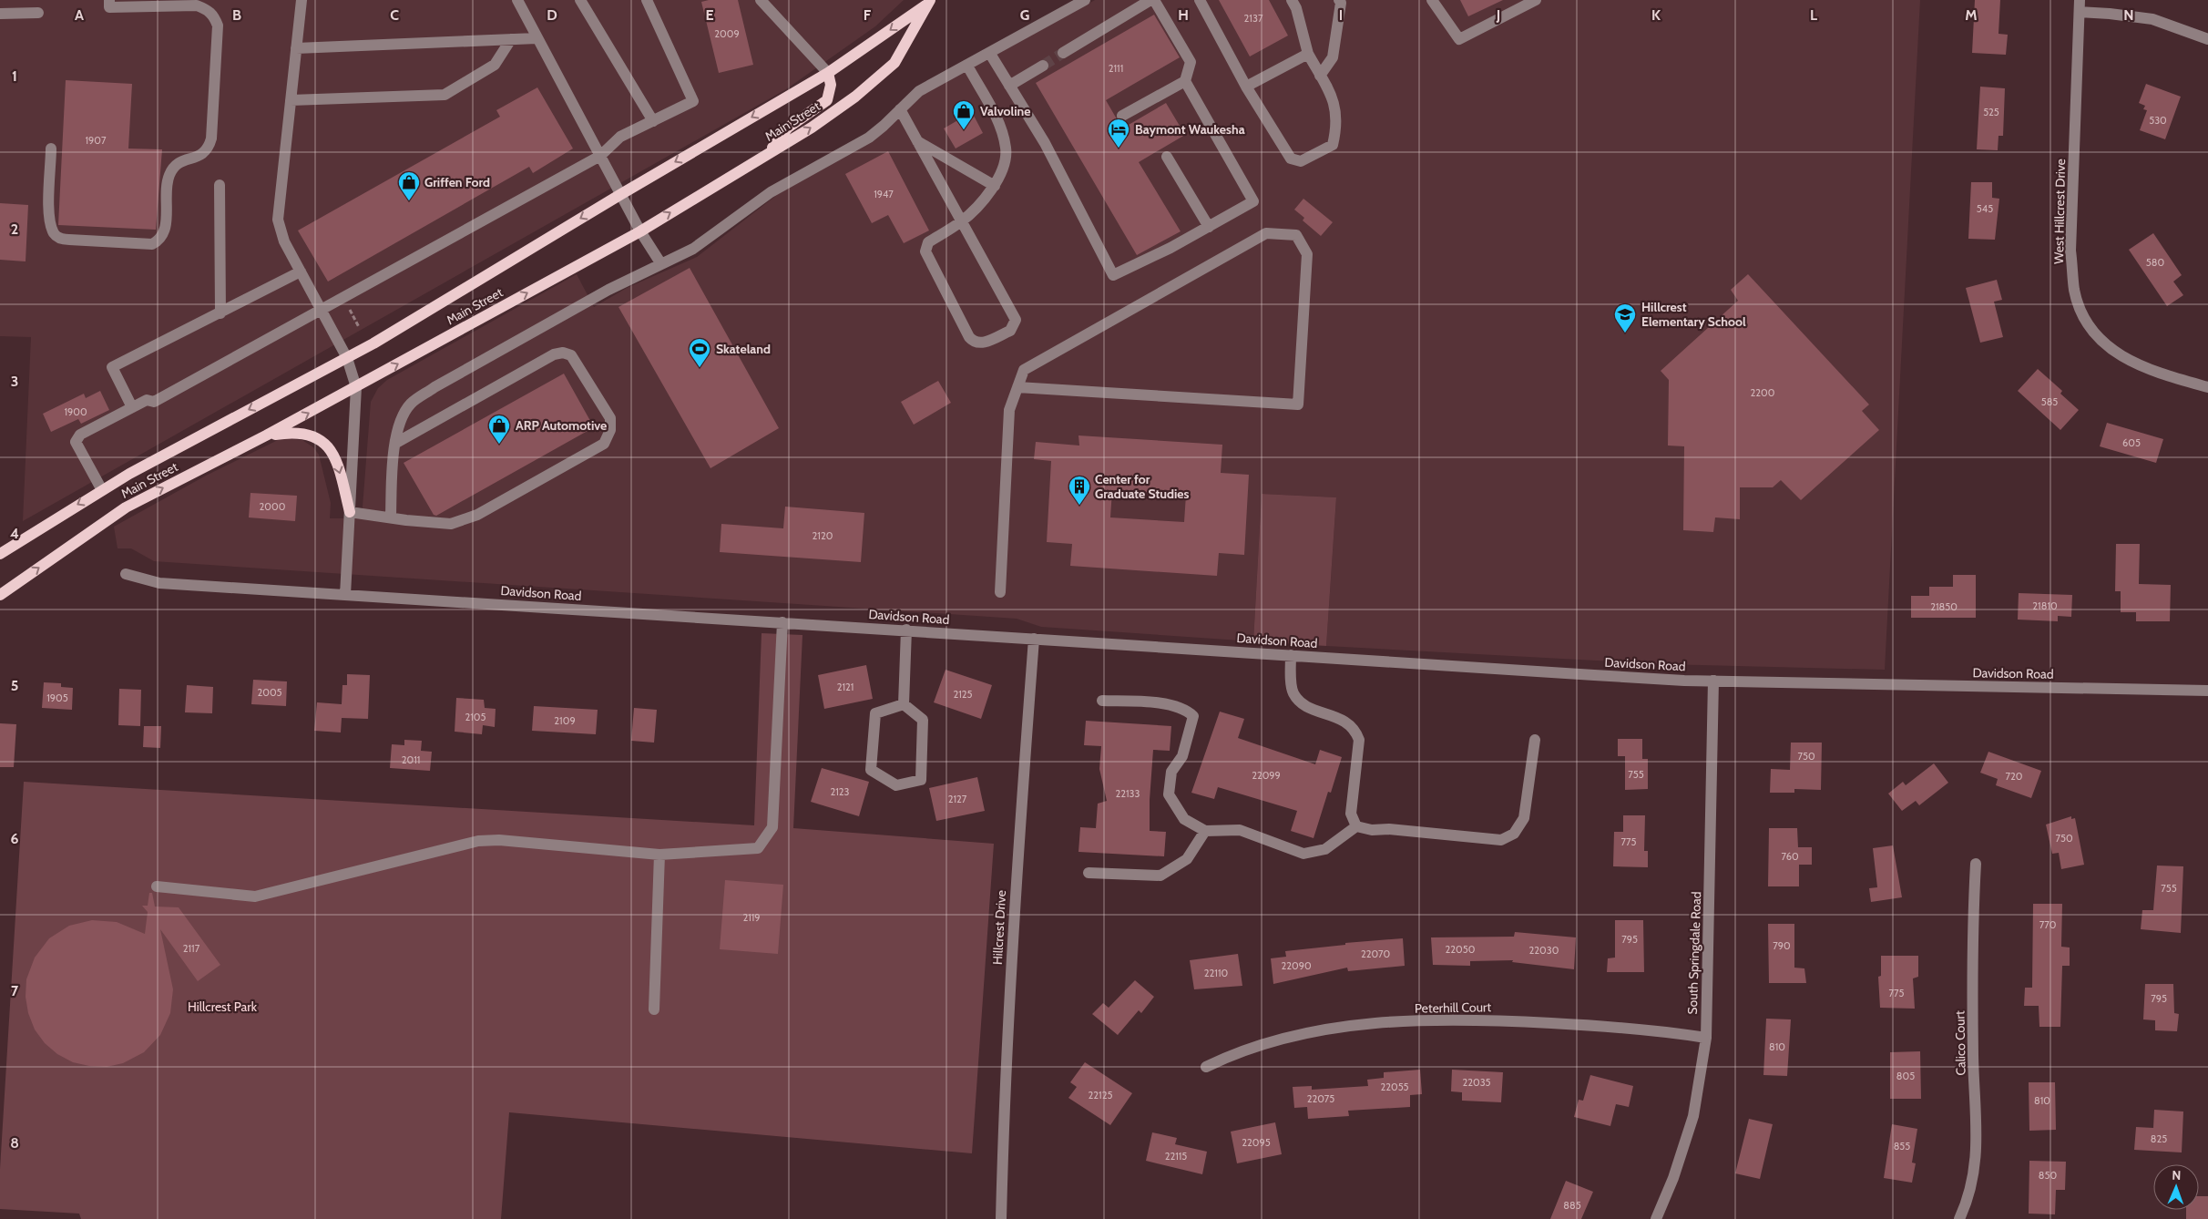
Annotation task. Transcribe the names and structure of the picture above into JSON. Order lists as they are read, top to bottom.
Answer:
{
  "streets": {
    "main road": ["Main Street"],
    "street": [
      "West Hillcrest Drive",
      "Davidson Road",
      "Hillcrest Drive",
      "South Springdale Road",
      "Peterhill Court",
      "Calico Court"
    ]
  },
  "crossings": [
    ["Davidson Road", "Hillcrest Drive"],
    ["Davidson Road", "South Springdale Road"],
    ["South Springdale Road", "Peterhill Court"]
  ],
  "parks": ["Hillcrest Park"],
  "places": {
    "shop": ["Valvoline", "Griffen Ford", "ARP Automotive"],
    "hotel": ["Baymont Waukesha"],
    "school or university": ["Hillcrest Elementary School"],
    "sports": ["Skateland"],
    "building": ["Center for Graduate Studies"]
  },
  "house_numbers": [
    "2137",
    "2009",
    "2111",
    "525",
    "530",
    "1907",
    "1947",
    "545",
    "580",
    "2200",
    "585",
    "1900",
    "605",
    "2000",
    "2120",
    "21810",
    "21850",
    "2121",
    "2005",
    "2125",
    "1905",
    "2105",
    "2109",
    "750",
    "2011",
    "755",
    "22099",
    "720",
    "2123",
    "22133",
    "2127",
    "750",
    "775",
    "760",
    "755",
    "2119",
    "770",
    "795",
    "790",
    "2117",
    "22050",
    "22030",
    "22070",
    "22090",
    "22110",
    "775",
    "795",
    "810",
    "805",
    "22035",
    "22055",
    "22125",
    "22075",
    "810",
    "825",
    "22095",
    "855",
    "22115",
    "850",
    "885"
  ],
  "north": "top",
  "grid": {
    "columns": [
      "A",
      "B",
      "C",
      "D",
      "E",
      "F",
      "G",
      "H",
      "I",
      "J",
      "K",
      "L",
      "M",
      "N"
    ],
    "rows": [
      "1",
      "2",
      "3",
      "4",
      "5",
      "6",
      "7",
      "8"
    ]
  }
}
